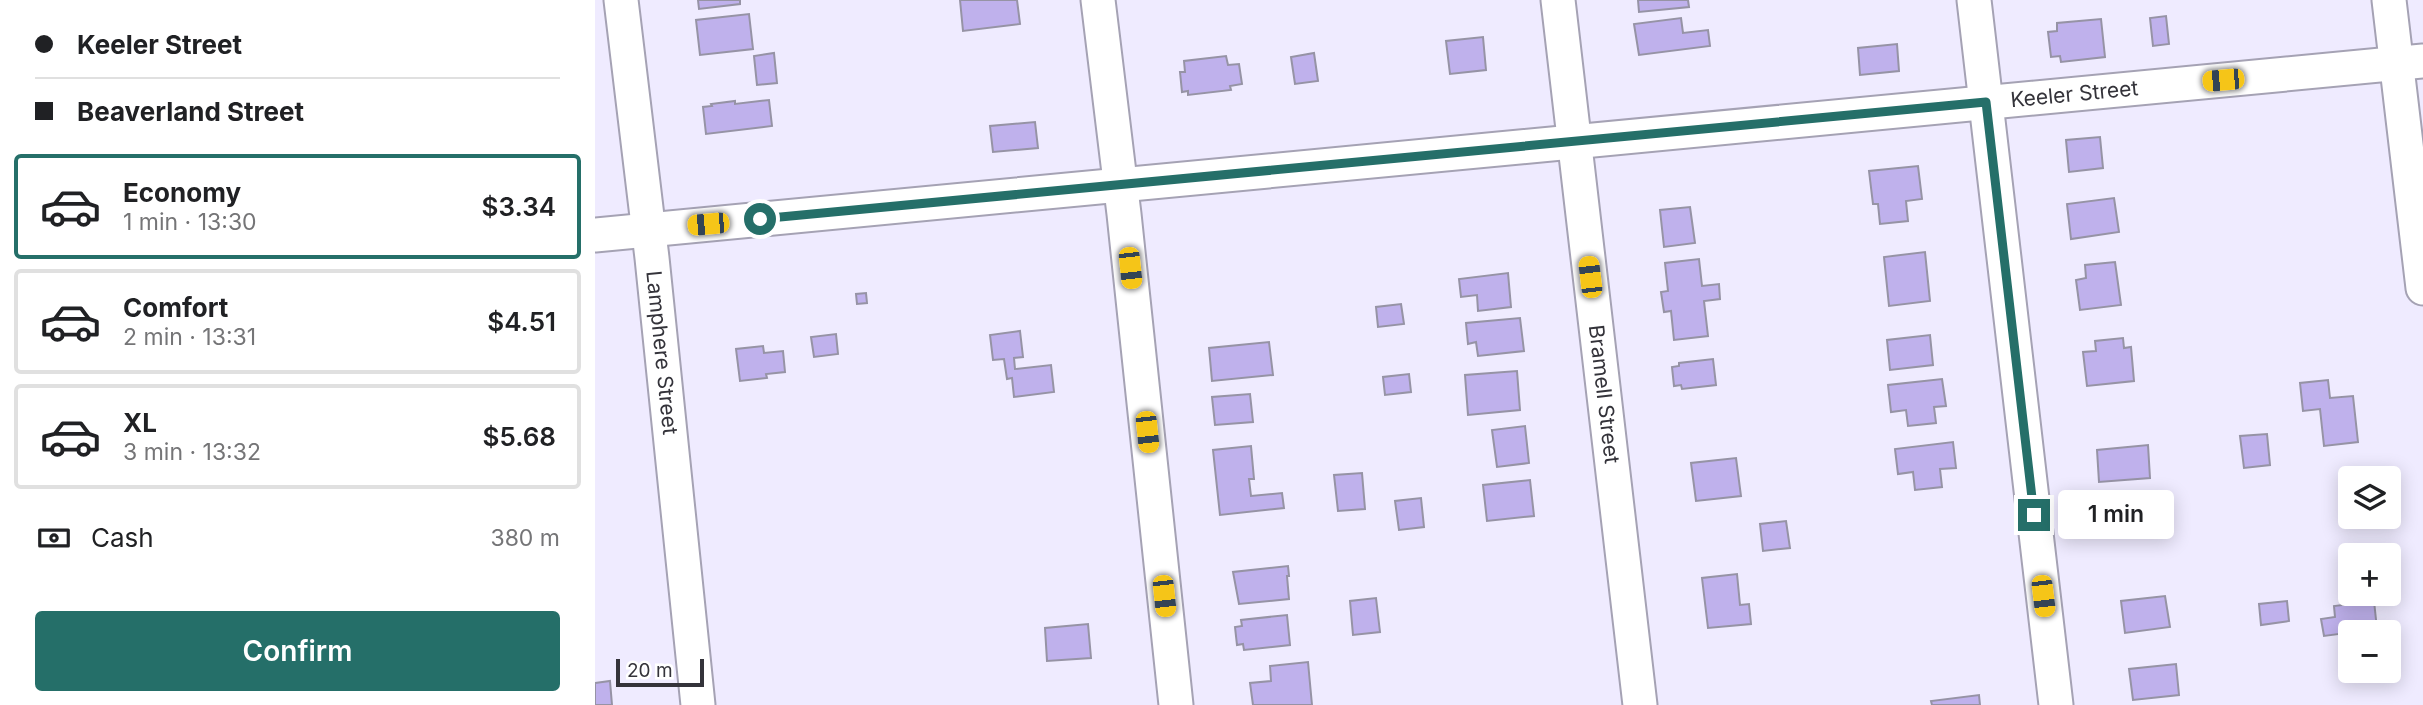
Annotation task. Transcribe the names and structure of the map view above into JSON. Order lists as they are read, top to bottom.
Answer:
{
  "streets": {
    "street": ["Keeler Street", "Lamphere Street", "Bramell Street"]
  },
  "crossings": [
    ["Keeler Street", "Lamphere Street"],
    ["Keeler Street", "Bramell Street"]
  ],
  "scale_bar": "20 m",
  "page": {
    "banner": ["Keeler Street", "Beaverland Street"],
    "list": [
      {
        "name": "Economy",
        "note": "1 min · 13:30",
        "value": "$3.34"
      },
      {
        "name": "Comfort",
        "note": "2 min · 13:31",
        "value": "$4.51"
      },
      {
        "name": "XL",
        "note": "3 min · 13:32",
        "value": "$5.68"
      }
    ],
    "map_buttons": ["+", "−"],
    "bubble": "1 min",
    "pay": ["Cash", "380 m"],
    "buttons": "Confirm",
    "scale": "20 m"
  }
}
